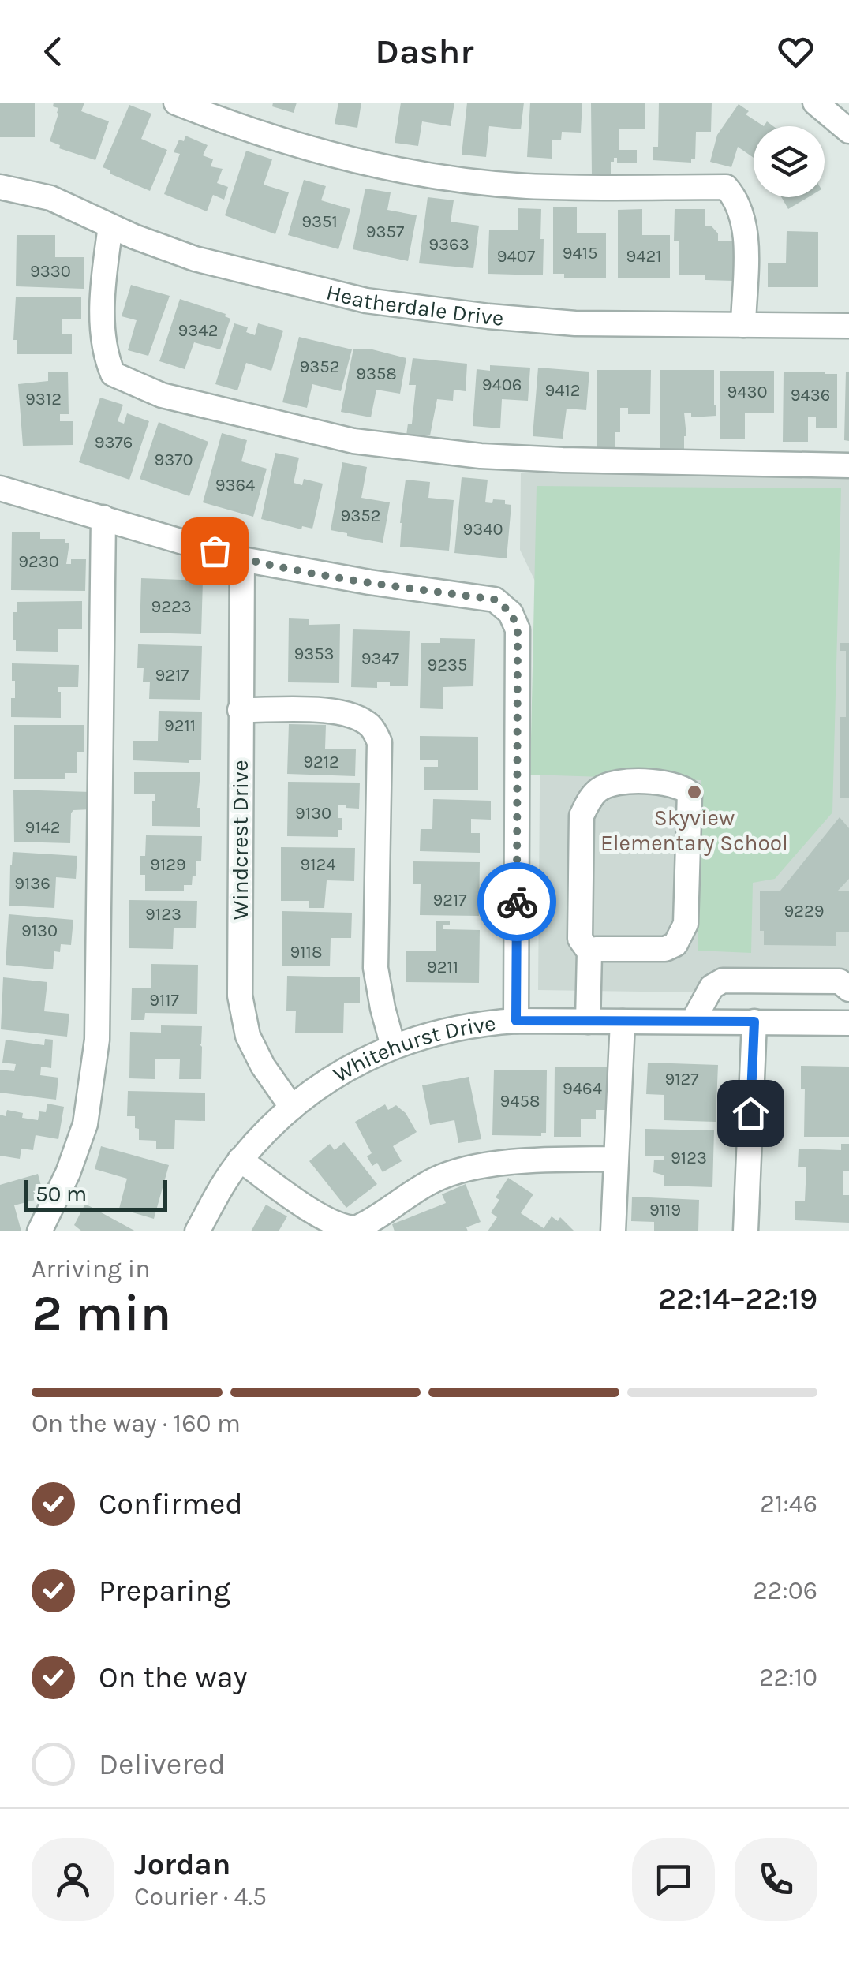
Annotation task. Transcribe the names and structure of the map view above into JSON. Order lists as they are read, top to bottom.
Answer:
{
  "streets": {
    "street": ["Heatherdale Drive", "Windcrest Drive", "Whitehurst Drive"]
  },
  "crossings": [
    ["Windcrest Drive", "Whitehurst Drive"]
  ],
  "places": ["Skyview Elementary School"],
  "house_numbers": [
    "9351",
    "9357",
    "9363",
    "9415",
    "9407",
    "9421",
    "9330",
    "9342",
    "9352",
    "9358",
    "9406",
    "9412",
    "9430",
    "9436",
    "9312",
    "9376",
    "9370",
    "9364",
    "9352",
    "9340",
    "9230",
    "9223",
    "9353",
    "9347",
    "9235",
    "9217",
    "9211",
    "9212",
    "9130",
    "9142",
    "9129",
    "9124",
    "9136",
    "9217",
    "9229",
    "9123",
    "9130",
    "9118",
    "9211",
    "9117",
    "9127",
    "9464",
    "9458",
    "9123",
    "9119"
  ],
  "scale_bar": "50 m",
  "page": {
    "header": "Dashr",
    "scale": "50 m",
    "heading": ["2 min", "Arriving in", "22:14–22:19"],
    "panel": ["Jordan", "Courier · 4.5"],
    "bar": "On the way · 160 m",
    "list": [
      ["Confirmed", "21:46"],
      ["Preparing", "22:06"],
      ["On the way", "22:10"],
      "Delivered"
    ]
  }
}
